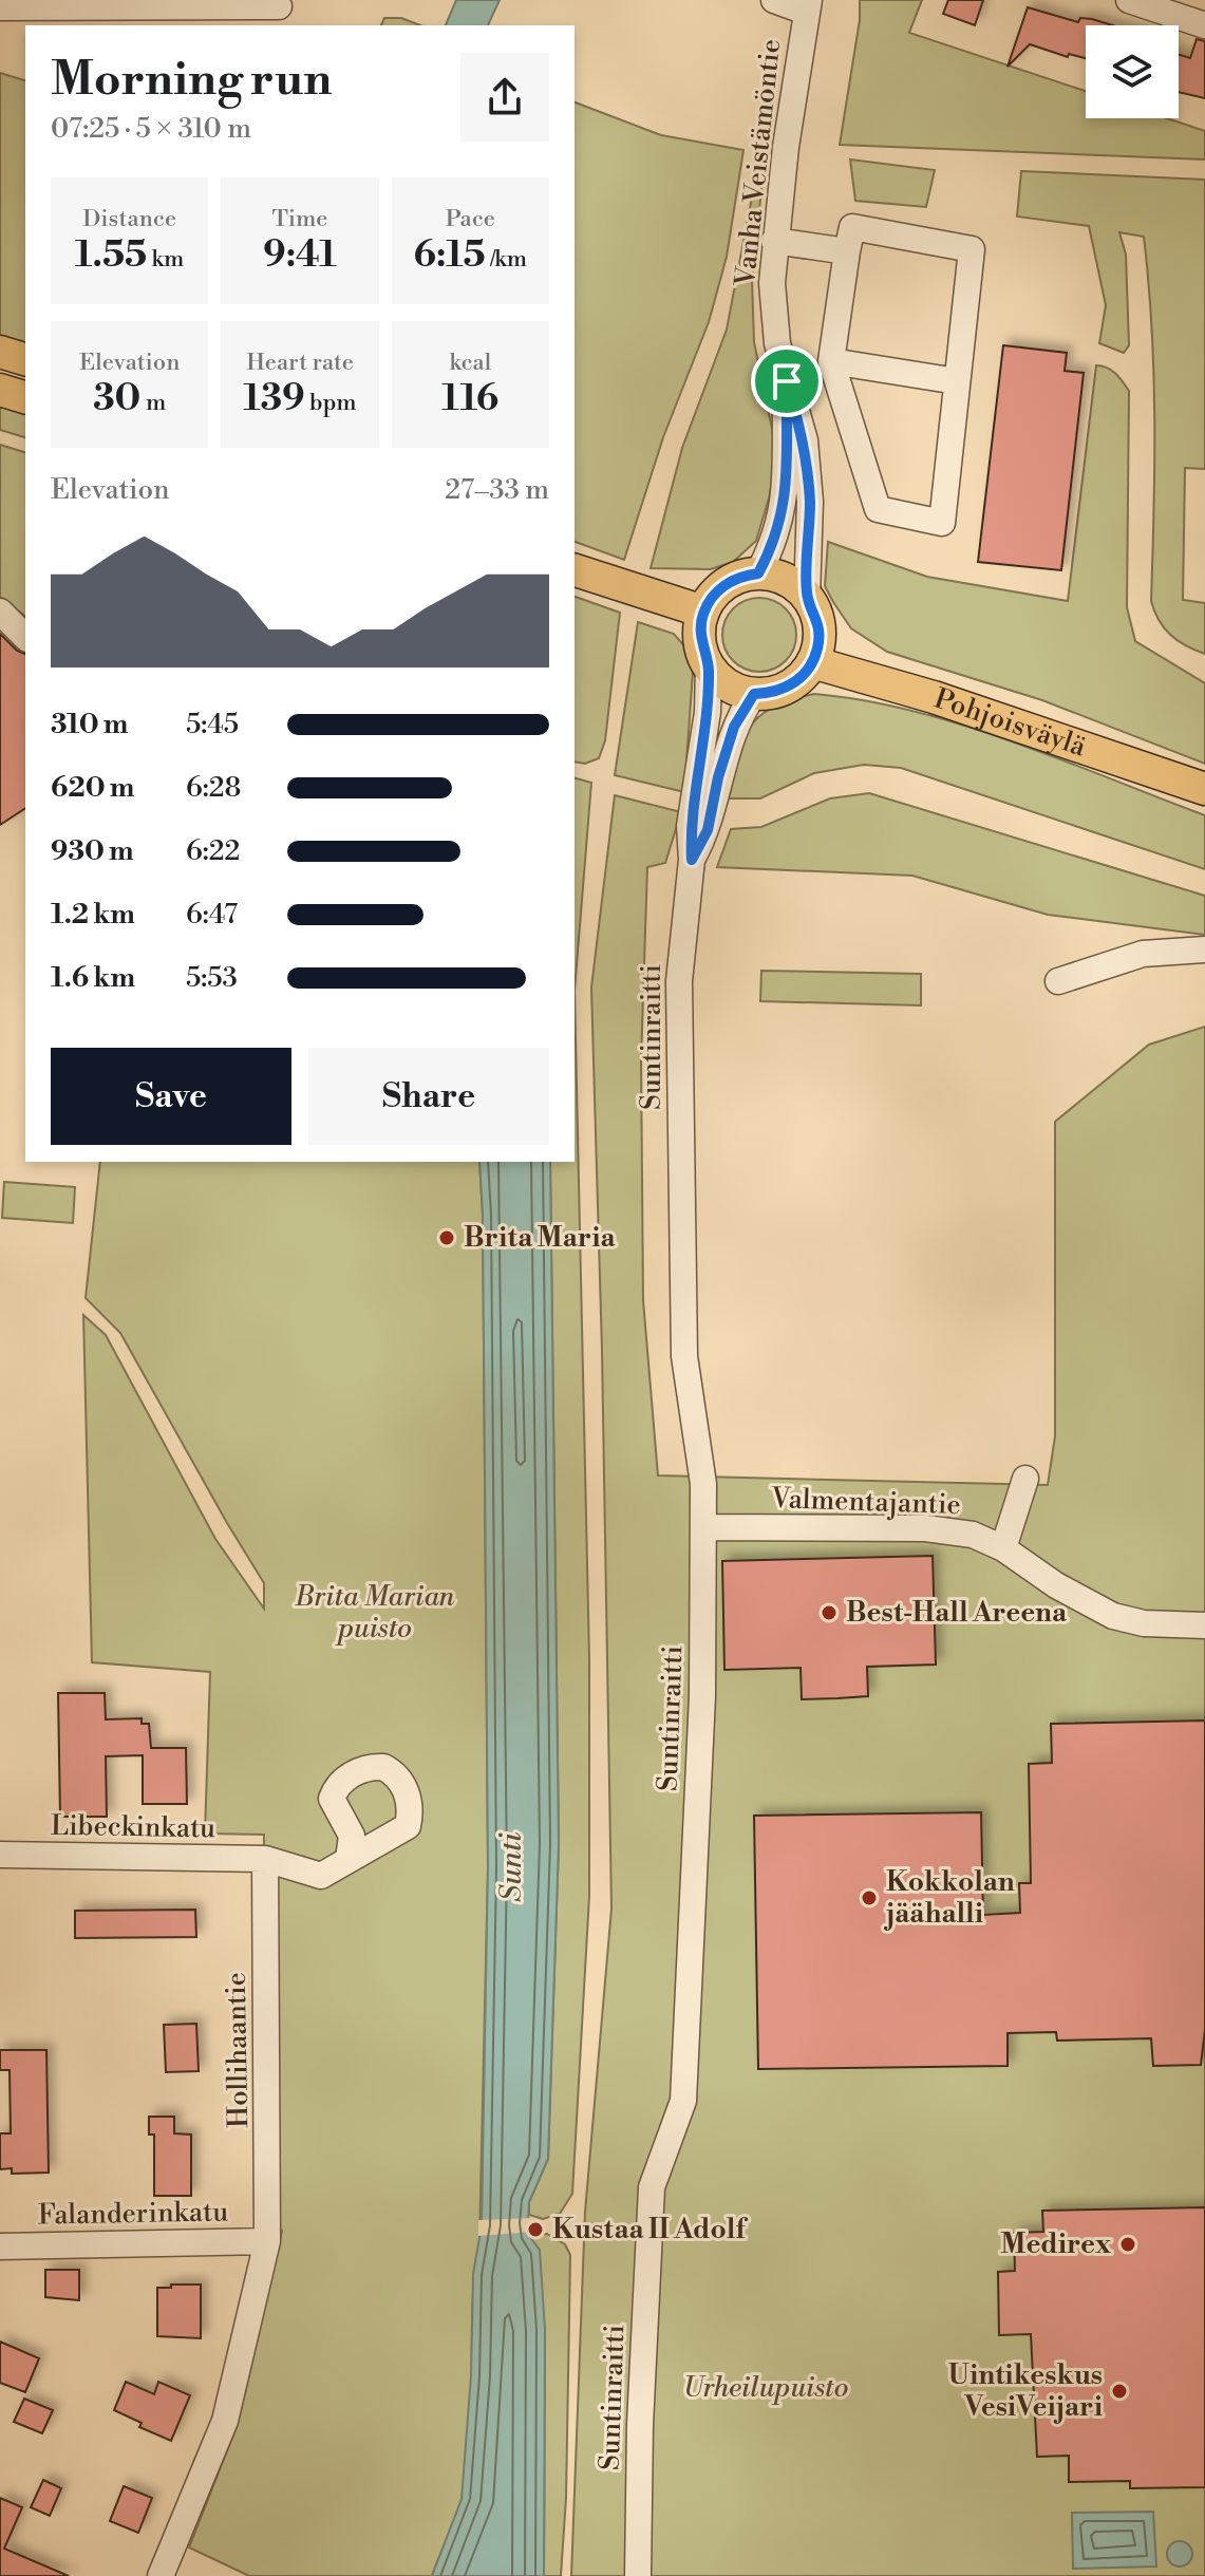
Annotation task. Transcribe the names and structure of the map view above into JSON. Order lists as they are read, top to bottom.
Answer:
{
  "streets": {
    "main road": ["Pohjoisväylä"],
    "street": [
      "Vanha Veistämöntie",
      "Suntinraitti",
      "Valmentajantie",
      "Libeckinkatu",
      "Hollihaantie",
      "Falanderinkatu"
    ]
  },
  "crossings": [
    ["Vanha Veistämöntie", "Pohjoisväylä"],
    ["Vanha Veistämöntie", "Suntinraitti"],
    ["Pohjoisväylä", "Suntinraitti"],
    ["Suntinraitti", "Valmentajantie"],
    ["Libeckinkatu", "Hollihaantie"],
    ["Hollihaantie", "Falanderinkatu"]
  ],
  "water": ["Sunti"],
  "parks": ["Brita Marian puisto", "Urheilupuisto"],
  "places": [
    "Brita Maria",
    "Best‑Hall Areena",
    "Kokkolan jäähalli",
    "Kustaa II Adolf",
    "Medirex",
    "Uintikeskus VesiVeijari"
  ],
  "page": {
    "heading": ["Morning run", "07:25 · 5 × 310 m"],
    "stats": [
      ["Distance", "1.55 km"],
      ["Time", "9:41"],
      ["Pace", "6:15 /km"],
      ["Elevation", "30 m"],
      ["Heart rate", "139 bpm"],
      ["kcal", "116"]
    ],
    "chart": ["Elevation", "27–33 m"],
    "list": [
      {
        "name": "310 m",
        "note": "5:45"
      },
      {
        "name": "620 m",
        "note": "6:28"
      },
      {
        "name": "930 m",
        "note": "6:22"
      },
      {
        "name": "1.2 km",
        "note": "6:47"
      },
      {
        "name": "1.6 km",
        "note": "5:53"
      }
    ],
    "buttons": ["Save", "Share"]
  }
}
